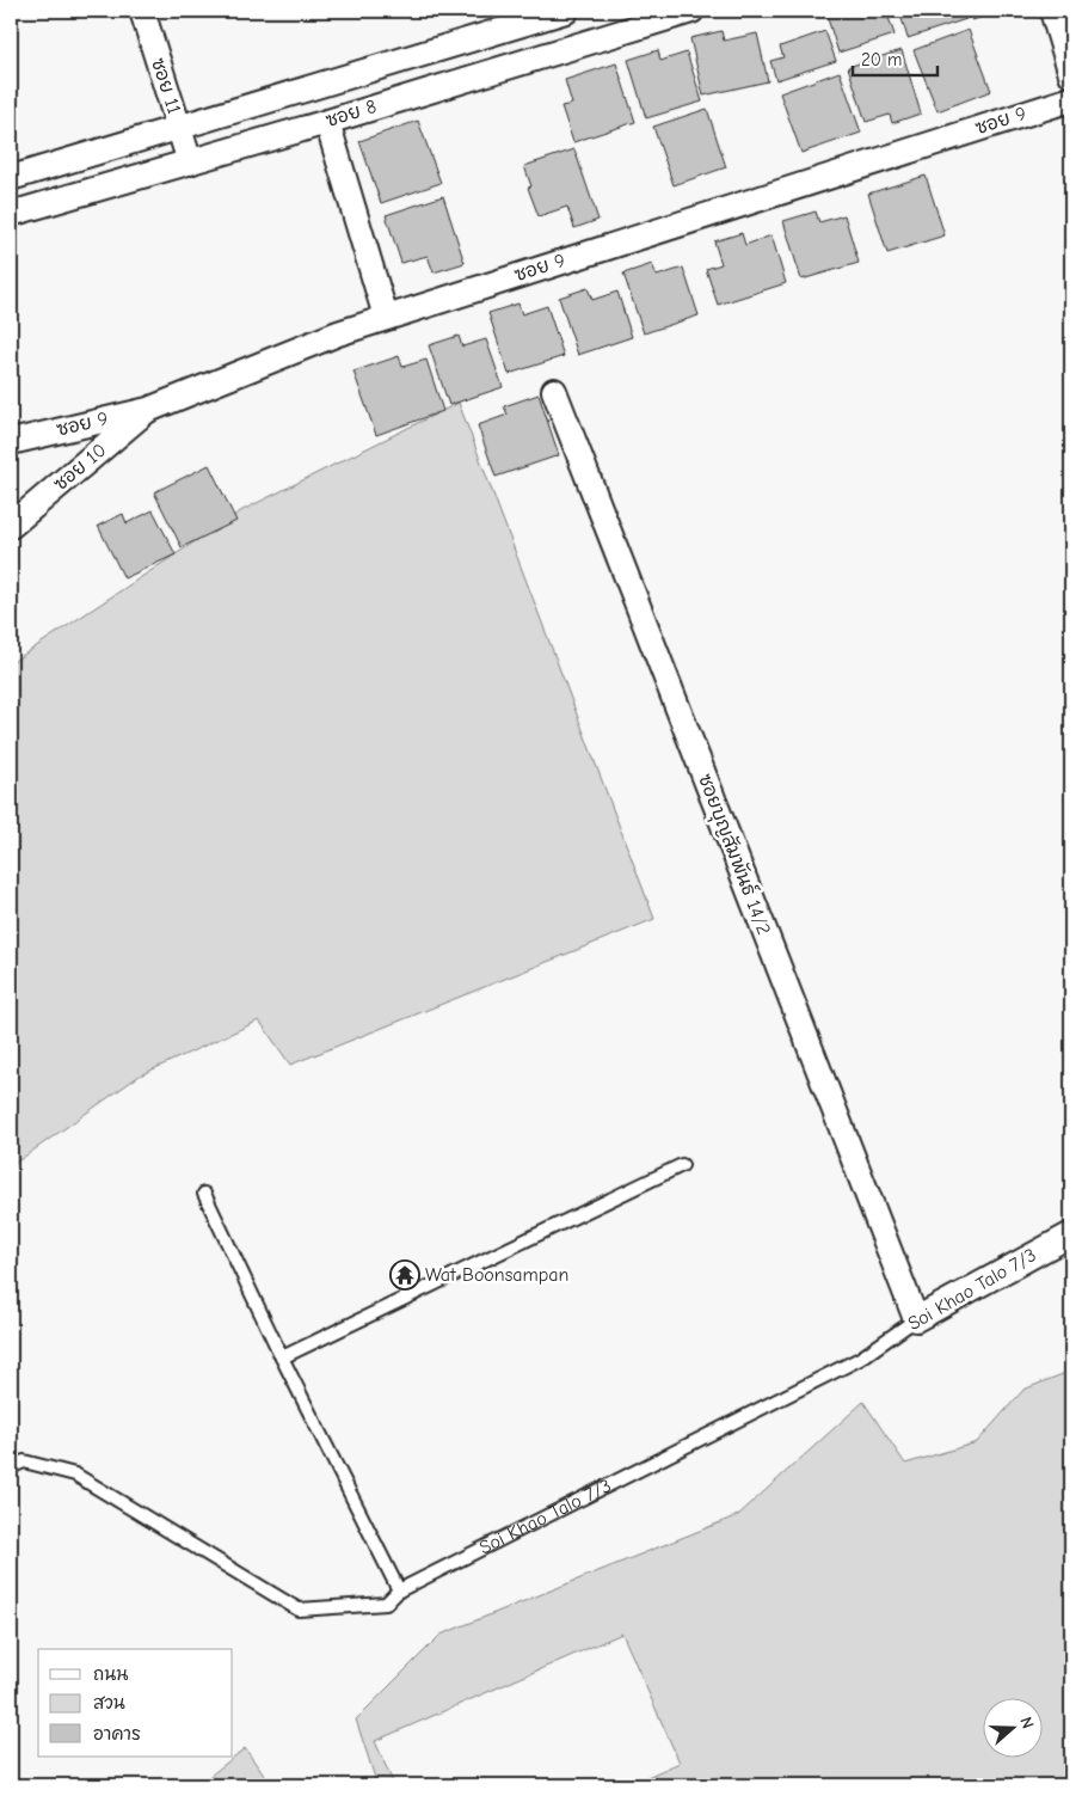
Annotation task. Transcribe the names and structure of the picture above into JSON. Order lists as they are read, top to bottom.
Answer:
{
  "streets": {
    "street": [
      "ซอย 11",
      "ซอย 8",
      "ซอย 9",
      "ซอย 10",
      "ซอยบุญสัมพันธ์ 14/2",
      "Soi Khao Talo 7/3"
    ]
  },
  "crossings": [
    ["ซอย 11", "ซอย 8"],
    ["ซอย 9", "ซอย 10"],
    ["ซอยบุญสัมพันธ์ 14/2", "Soi Khao Talo 7/3"]
  ],
  "places": {
    "temple": ["Wat Boonsampan"]
  },
  "legend": ["ถนน", "สวน", "อาคาร"],
  "scale_bar": "20 m",
  "north": "right"
}
